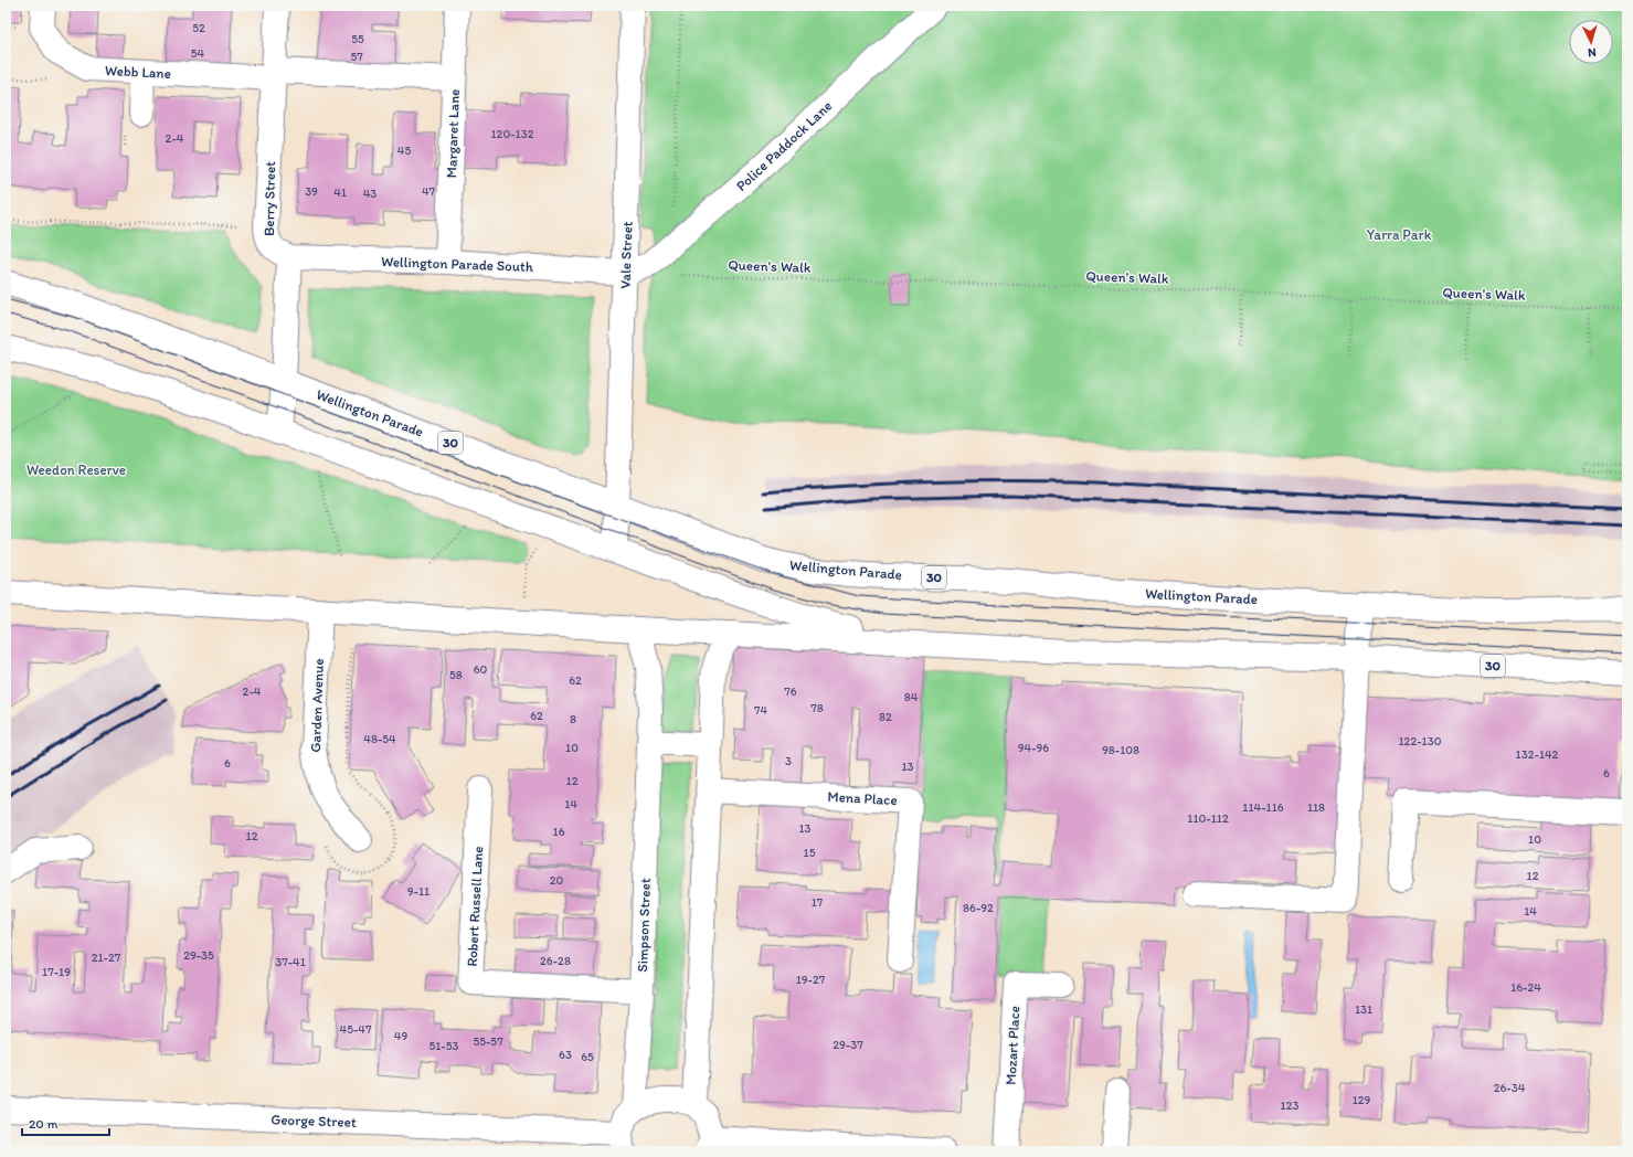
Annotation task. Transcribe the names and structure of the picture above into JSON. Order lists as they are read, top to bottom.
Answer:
{
  "streets": {
    "main road": [
      "Webb Lane",
      "Margaret Lane",
      "Police Paddock Lane",
      "Berry Street",
      "Vale Street",
      "Wellington Parade South",
      "Wellington Parade",
      "30",
      "Garden Avenue",
      "Mena Place",
      "Robert Russell Lane",
      "Simpson Street",
      "Mozart Place",
      "George Street"
    ],
    "path": ["Queen's Walk"]
  },
  "crossings": [
    ["Webb Lane", "Margaret Lane"],
    ["Webb Lane", "Berry Street"],
    ["Margaret Lane", "Wellington Parade South"],
    ["Police Paddock Lane", "Vale Street"],
    ["Police Paddock Lane", "Wellington Parade South"],
    ["Berry Street", "Wellington Parade South"],
    ["Vale Street", "Wellington Parade South"],
    ["Vale Street", "Wellington Parade"],
    ["Vale Street", "30"],
    ["Robert Russell Lane", "Simpson Street"]
  ],
  "parks": ["Yarra Park", "Weedon Reserve"],
  "house_numbers": [
    "52",
    "55",
    "54",
    "57",
    "120-132",
    "2-4",
    "45",
    "39",
    "47",
    "41",
    "43",
    "60",
    "58",
    "62",
    "2-4",
    "76",
    "84",
    "78",
    "74",
    "62",
    "82",
    "8",
    "48-54",
    "122-130",
    "10",
    "94-96",
    "98-108",
    "132-142",
    "3",
    "6",
    "13",
    "6",
    "12",
    "14",
    "114-116",
    "118",
    "110-112",
    "13",
    "16",
    "12",
    "10",
    "15",
    "12",
    "20",
    "9-11",
    "17",
    "86-92",
    "14",
    "29-35",
    "21-27",
    "26-28",
    "37-41",
    "17-19",
    "19-27",
    "16-24",
    "131",
    "45-47",
    "49",
    "55-57",
    "29-37",
    "51-53",
    "63",
    "65",
    "26-34",
    "129",
    "123"
  ],
  "scale_bar": "20 m",
  "north": "bottom"
}
